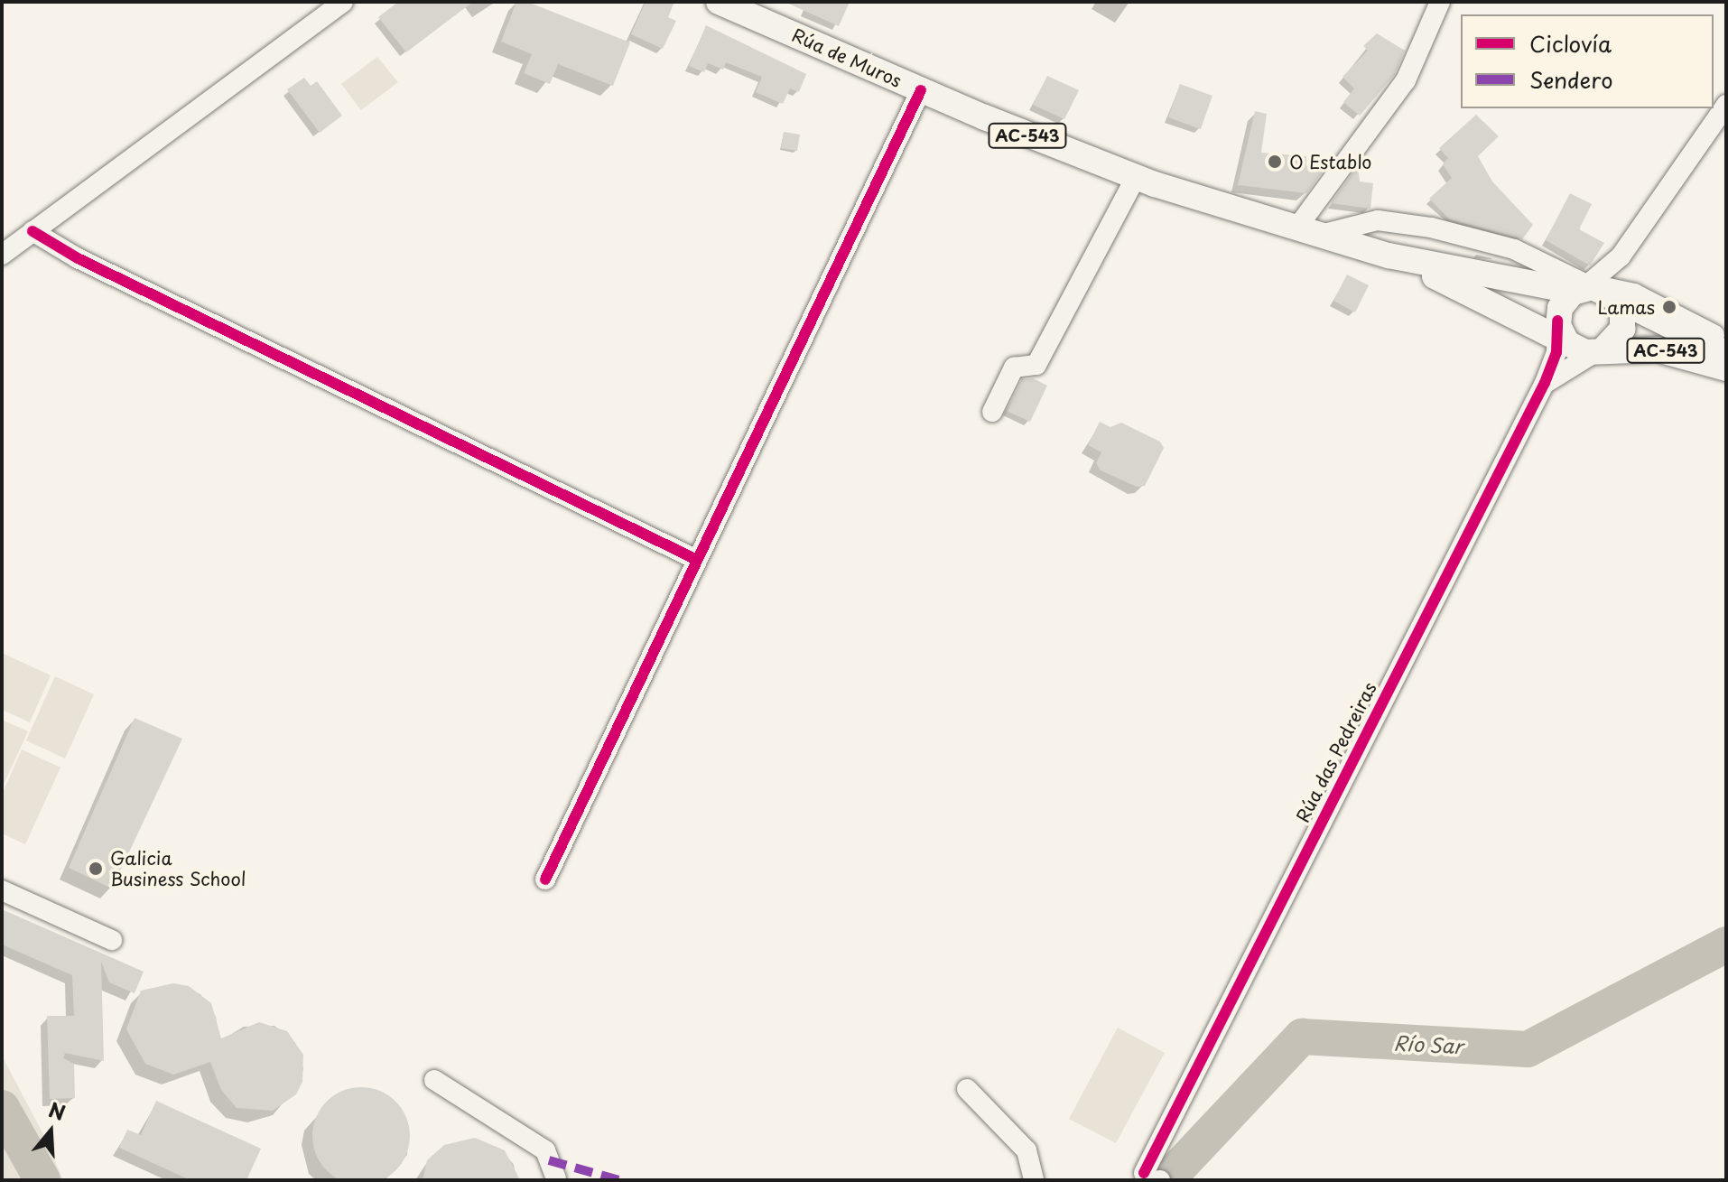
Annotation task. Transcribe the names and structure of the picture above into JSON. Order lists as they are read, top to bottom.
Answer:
{
  "streets": {
    "main road": ["Rúa de Muros", "AC-543"],
    "street": ["Rúa das Pedreiras"]
  },
  "crossings": [
    ["Rúa de Muros", "AC-543"],
    ["AC-543", "Rúa das Pedreiras"]
  ],
  "water": ["Río Sar"],
  "places": ["O Establo", "Lamas", "Galicia Business School"],
  "legend": ["Ciclovía", "Sendero"],
  "north": "top"
}
